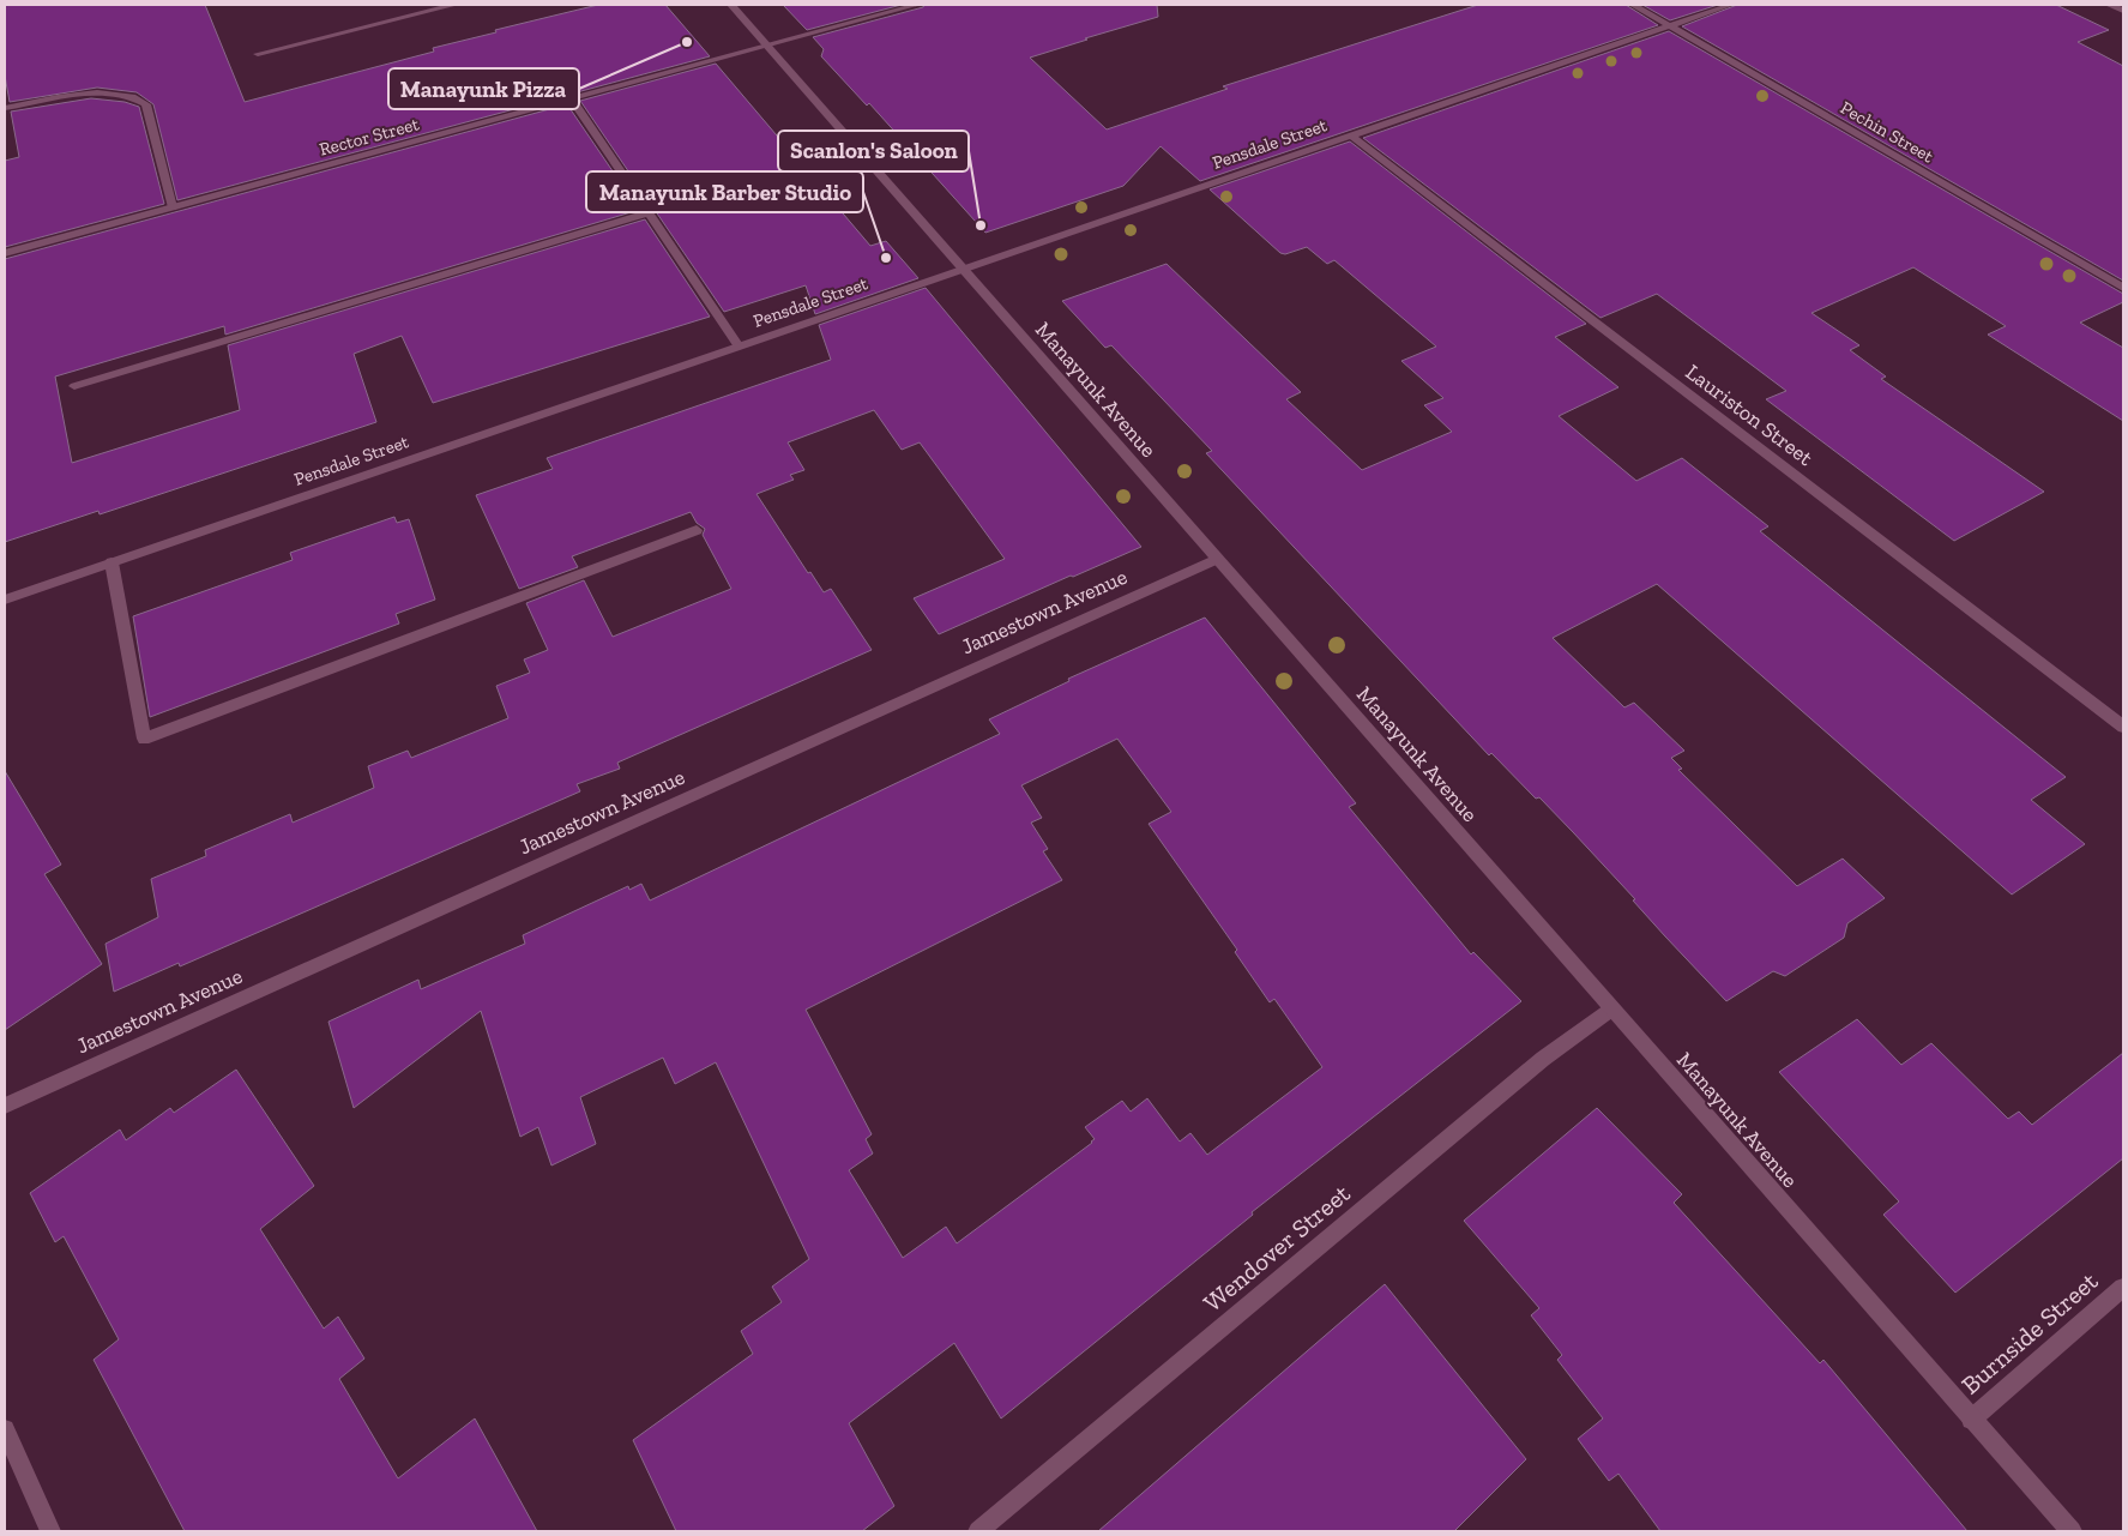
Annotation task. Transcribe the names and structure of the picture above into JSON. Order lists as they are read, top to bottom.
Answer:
{
  "streets": {
    "street": [
      "Pechin Street",
      "Rector Street",
      "Pensdale Street",
      "Manayunk Avenue",
      "Lauriston Street",
      "Jamestown Avenue",
      "Wendover Street",
      "Burnside Street"
    ]
  },
  "crossings": [
    ["Pechin Street", "Pensdale Street"],
    ["Rector Street", "Manayunk Avenue"],
    ["Pensdale Street", "Manayunk Avenue"],
    ["Pensdale Street", "Lauriston Street"],
    ["Manayunk Avenue", "Jamestown Avenue"],
    ["Manayunk Avenue", "Wendover Street"],
    ["Manayunk Avenue", "Burnside Street"]
  ],
  "places": ["Manayunk Pizza", "Scanlon's Saloon", "Manayunk Barber Studio"]
}
